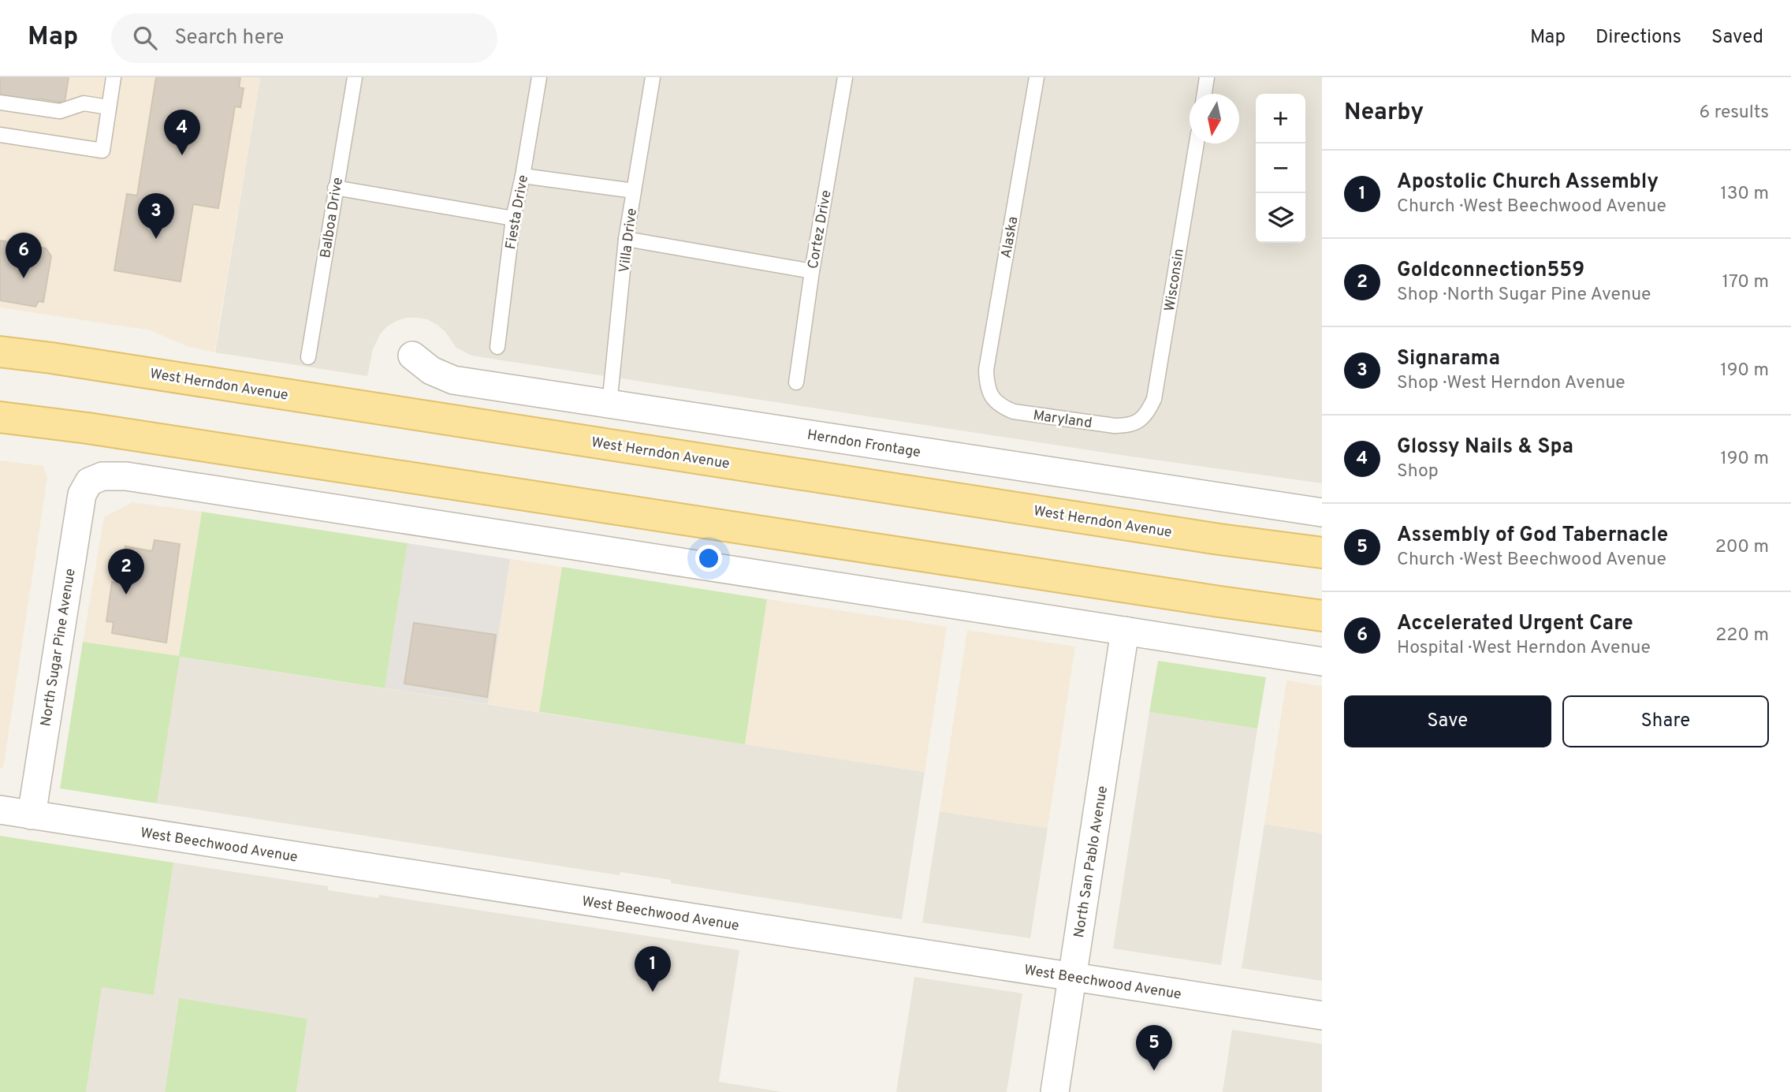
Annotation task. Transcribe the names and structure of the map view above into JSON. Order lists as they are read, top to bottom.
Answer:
{
  "streets": {
    "main road": ["West Herndon Avenue"],
    "street": [
      "Herndon Frontage",
      "North Sugar Pine Avenue",
      "West Beechwood Avenue",
      "North San Pablo Avenue"
    ],
    "lane": [
      "Fiesta Drive",
      "Balboa Drive",
      "Cortez Drive",
      "Alaska",
      "Villa Drive",
      "Wisconsin",
      "Maryland"
    ]
  },
  "crossings": [
    ["Alaska", "Maryland"],
    ["Villa Drive", "Herndon Frontage"],
    ["Wisconsin", "Maryland"],
    ["North Sugar Pine Avenue", "West Beechwood Avenue"],
    ["North Sugar Pine Avenue", "North San Pablo Avenue"],
    ["West Beechwood Avenue", "North San Pablo Avenue"]
  ],
  "north": "bottom",
  "page": {
    "header": "Map",
    "search": "Search here",
    "nav": ["Map", "Directions", "Saved"],
    "heading": ["Nearby", "6 results"],
    "map_buttons": ["+", "−"],
    "pins": [
      "4",
      "3",
      "6",
      "2",
      "1",
      "5"
    ],
    "list": [
      {
        "mark": "1",
        "name": "Apostolic Church Assembly",
        "note": "Church · West Beechwood Avenue",
        "value": "130 m"
      },
      {
        "mark": "2",
        "name": "Goldconnection559",
        "note": "Shop · North Sugar Pine Avenue",
        "value": "170 m"
      },
      {
        "mark": "3",
        "name": "Signarama",
        "note": "Shop · West Herndon Avenue",
        "value": "190 m"
      },
      {
        "mark": "4",
        "name": "Glossy Nails & Spa",
        "note": "Shop",
        "value": "190 m"
      },
      {
        "mark": "5",
        "name": "Assembly of God Tabernacle",
        "note": "Church · West Beechwood Avenue",
        "value": "200 m"
      },
      {
        "mark": "6",
        "name": "Accelerated Urgent Care",
        "note": "Hospital · West Herndon Avenue",
        "value": "220 m"
      }
    ],
    "buttons": ["Save", "Share"]
  }
}
